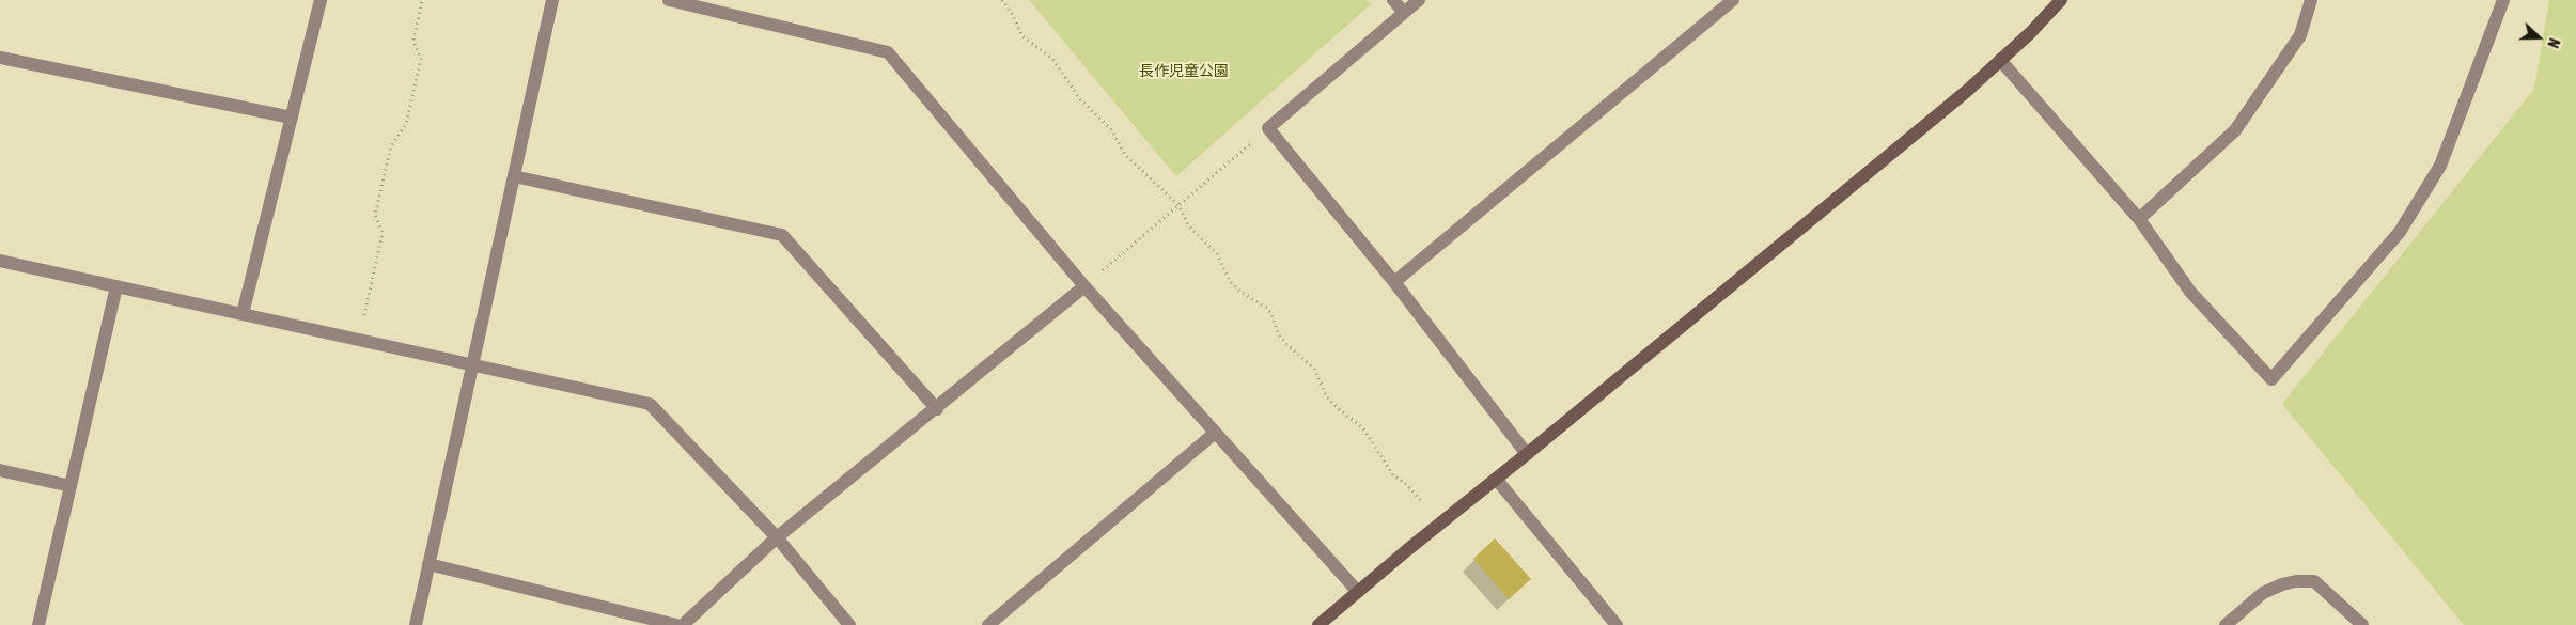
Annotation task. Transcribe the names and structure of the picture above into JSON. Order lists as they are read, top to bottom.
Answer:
{
  "parks": ["長作児童公園"],
  "north": "right"
}
